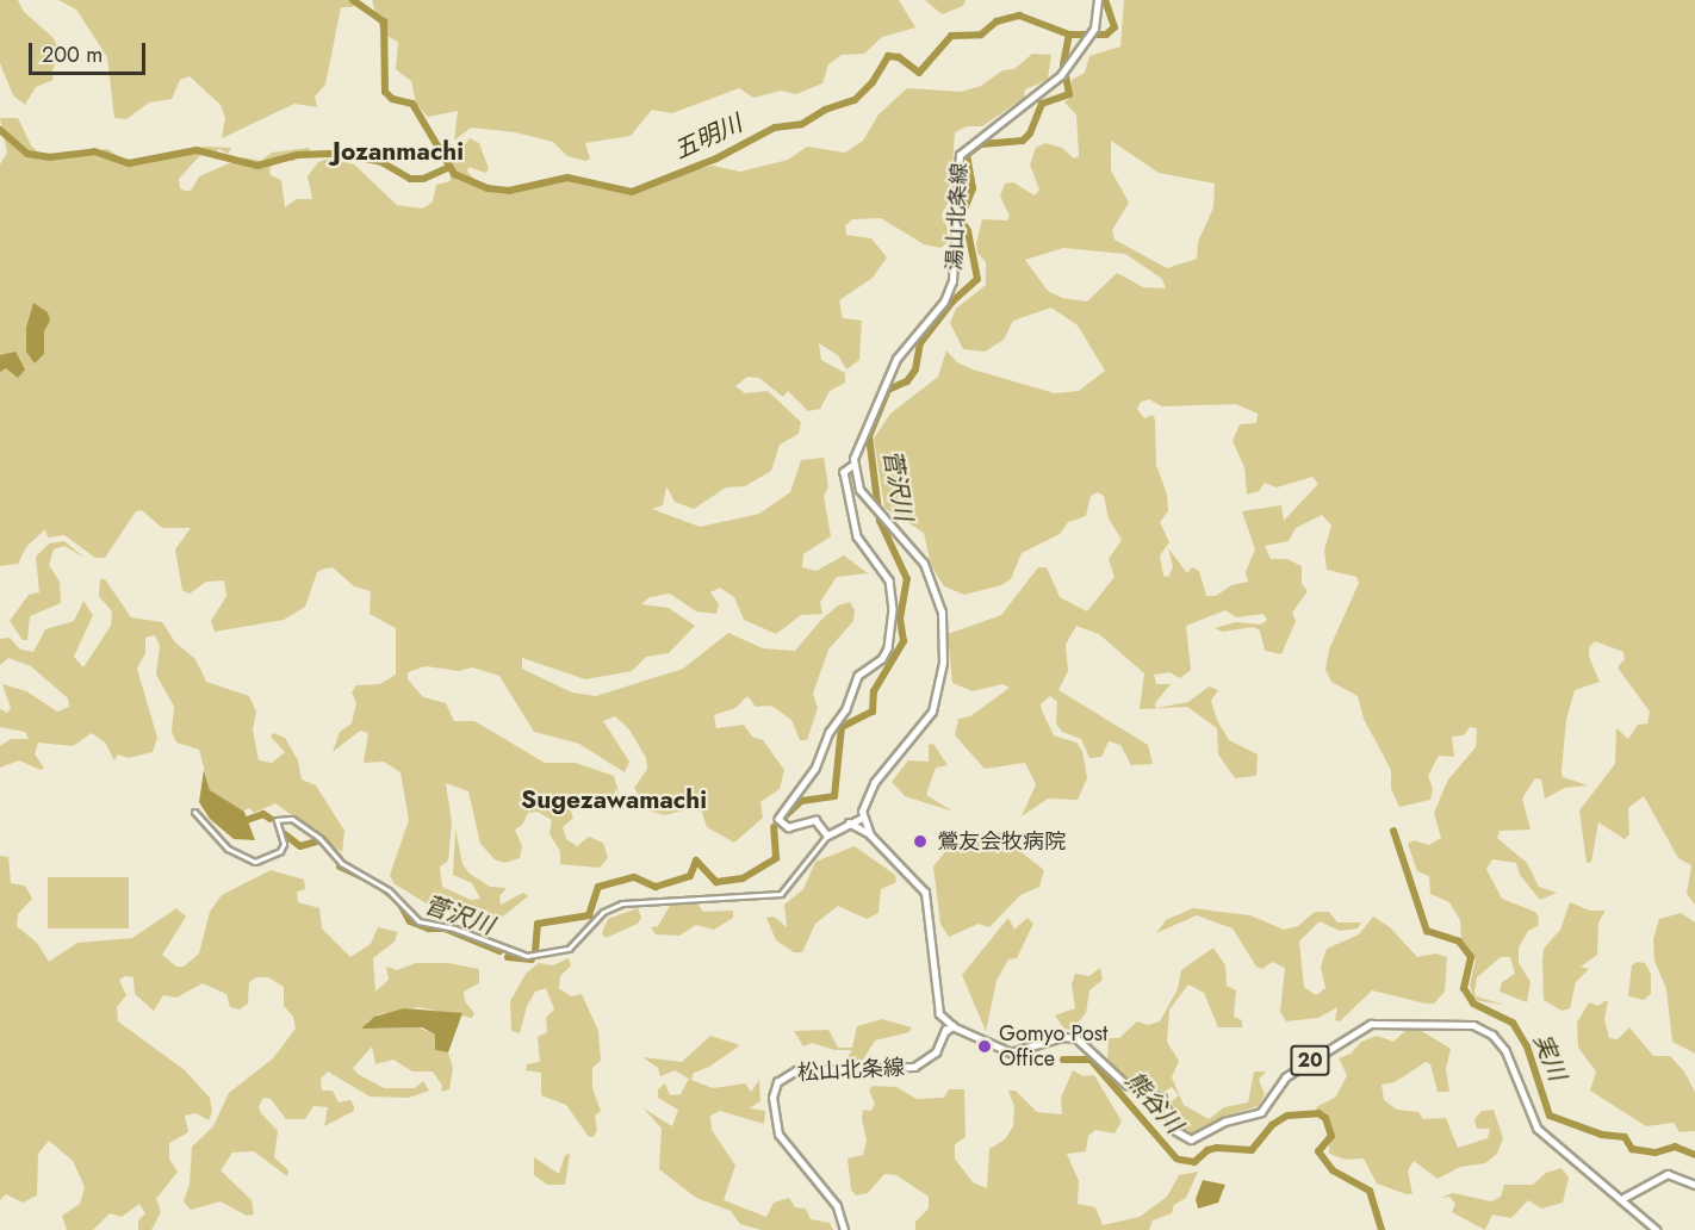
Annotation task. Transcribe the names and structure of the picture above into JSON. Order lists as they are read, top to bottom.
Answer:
{
  "streets": {
    "main road": ["湯山北条線", "20", "松山北条線"]
  },
  "crossings": [
    ["20", "松山北条線"]
  ],
  "districts": ["Jozanmachi", "Sugezawamachi"],
  "water": [
    "五明川",
    "菅沢川",
    "実川",
    "熊谷川"
  ],
  "places": ["鶯友会牧病院", "Gomyo Post Office"],
  "scale_bar": "200 m"
}
